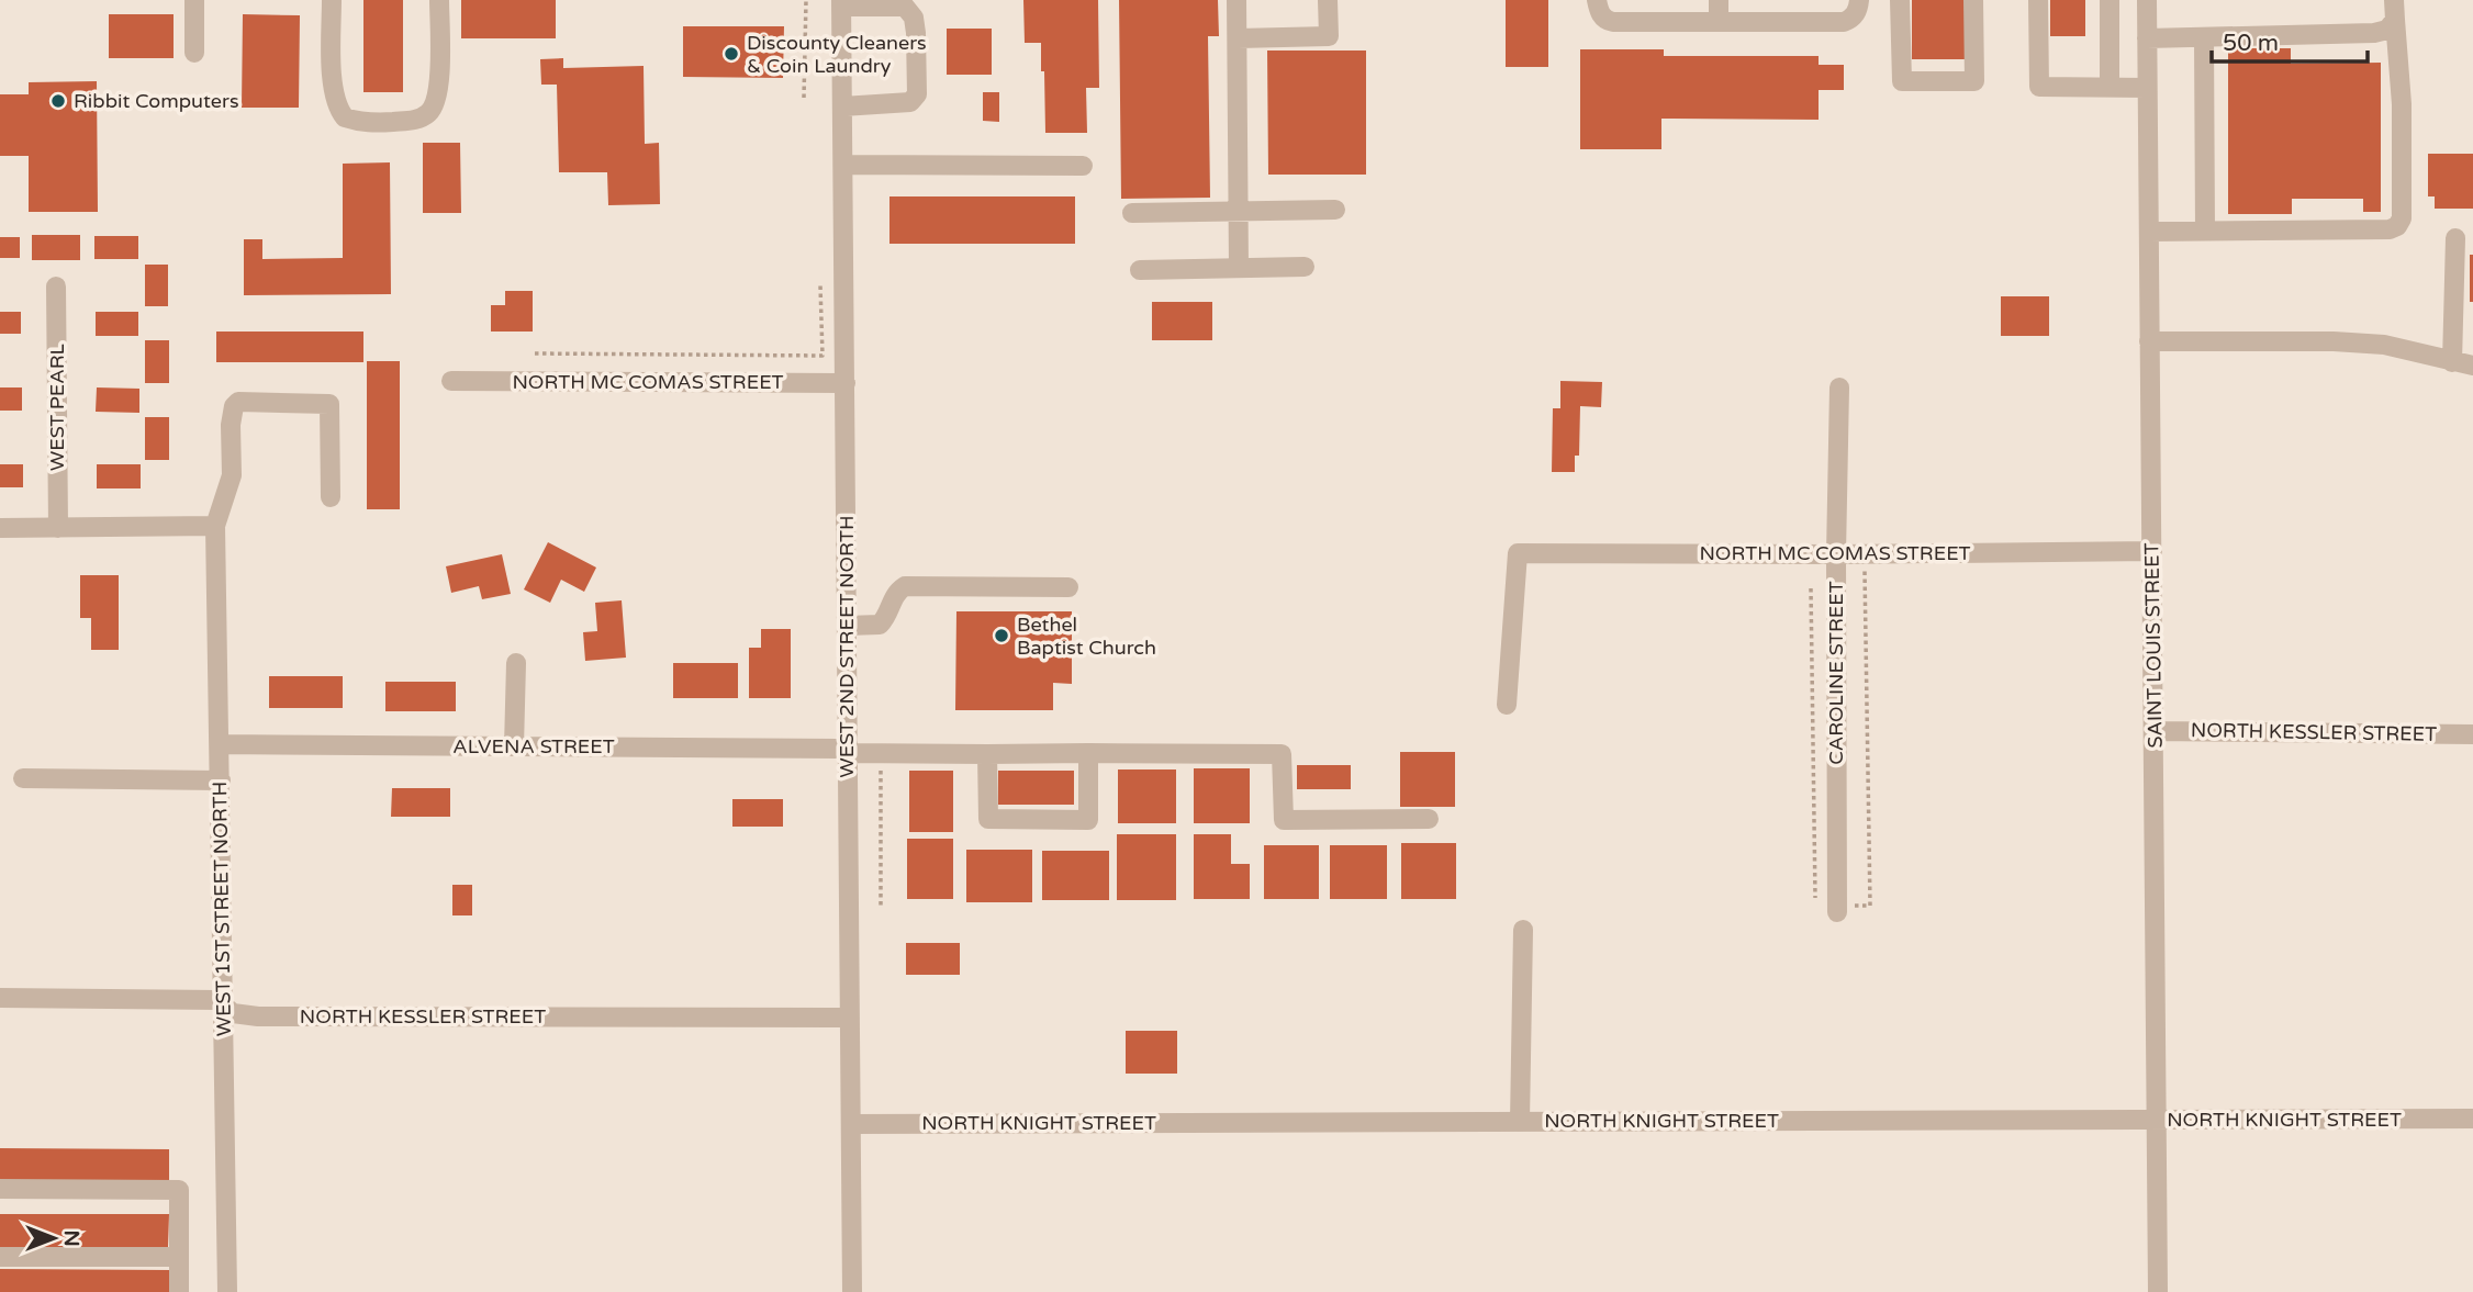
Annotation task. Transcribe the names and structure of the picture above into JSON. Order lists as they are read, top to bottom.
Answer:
{
  "streets": {
    "street": [
      "NORTH MC COMAS STREET",
      "WEST PEARL",
      "SAINT LOUIS STREET",
      "WEST 2ND STREET NORTH",
      "CAROLINE STREET",
      "NORTH KESSLER STREET",
      "ALVENA STREET",
      "WEST 1ST STREET NORTH",
      "NORTH KNIGHT STREET"
    ]
  },
  "crossings": [
    ["NORTH MC COMAS STREET", "SAINT LOUIS STREET"],
    ["NORTH MC COMAS STREET", "WEST 2ND STREET NORTH"],
    ["NORTH MC COMAS STREET", "CAROLINE STREET"],
    ["SAINT LOUIS STREET", "NORTH KESSLER STREET"],
    ["SAINT LOUIS STREET", "NORTH KNIGHT STREET"],
    ["WEST 2ND STREET NORTH", "NORTH KESSLER STREET"],
    ["WEST 2ND STREET NORTH", "ALVENA STREET"],
    ["WEST 2ND STREET NORTH", "NORTH KNIGHT STREET"],
    ["NORTH KESSLER STREET", "WEST 1ST STREET NORTH"],
    ["ALVENA STREET", "WEST 1ST STREET NORTH"]
  ],
  "places": ["Discounty Cleaners & Coin Laundry", "Ribbit Computers", "Bethel Baptist Church"],
  "scale_bar": "50 m",
  "north": "right"
}
